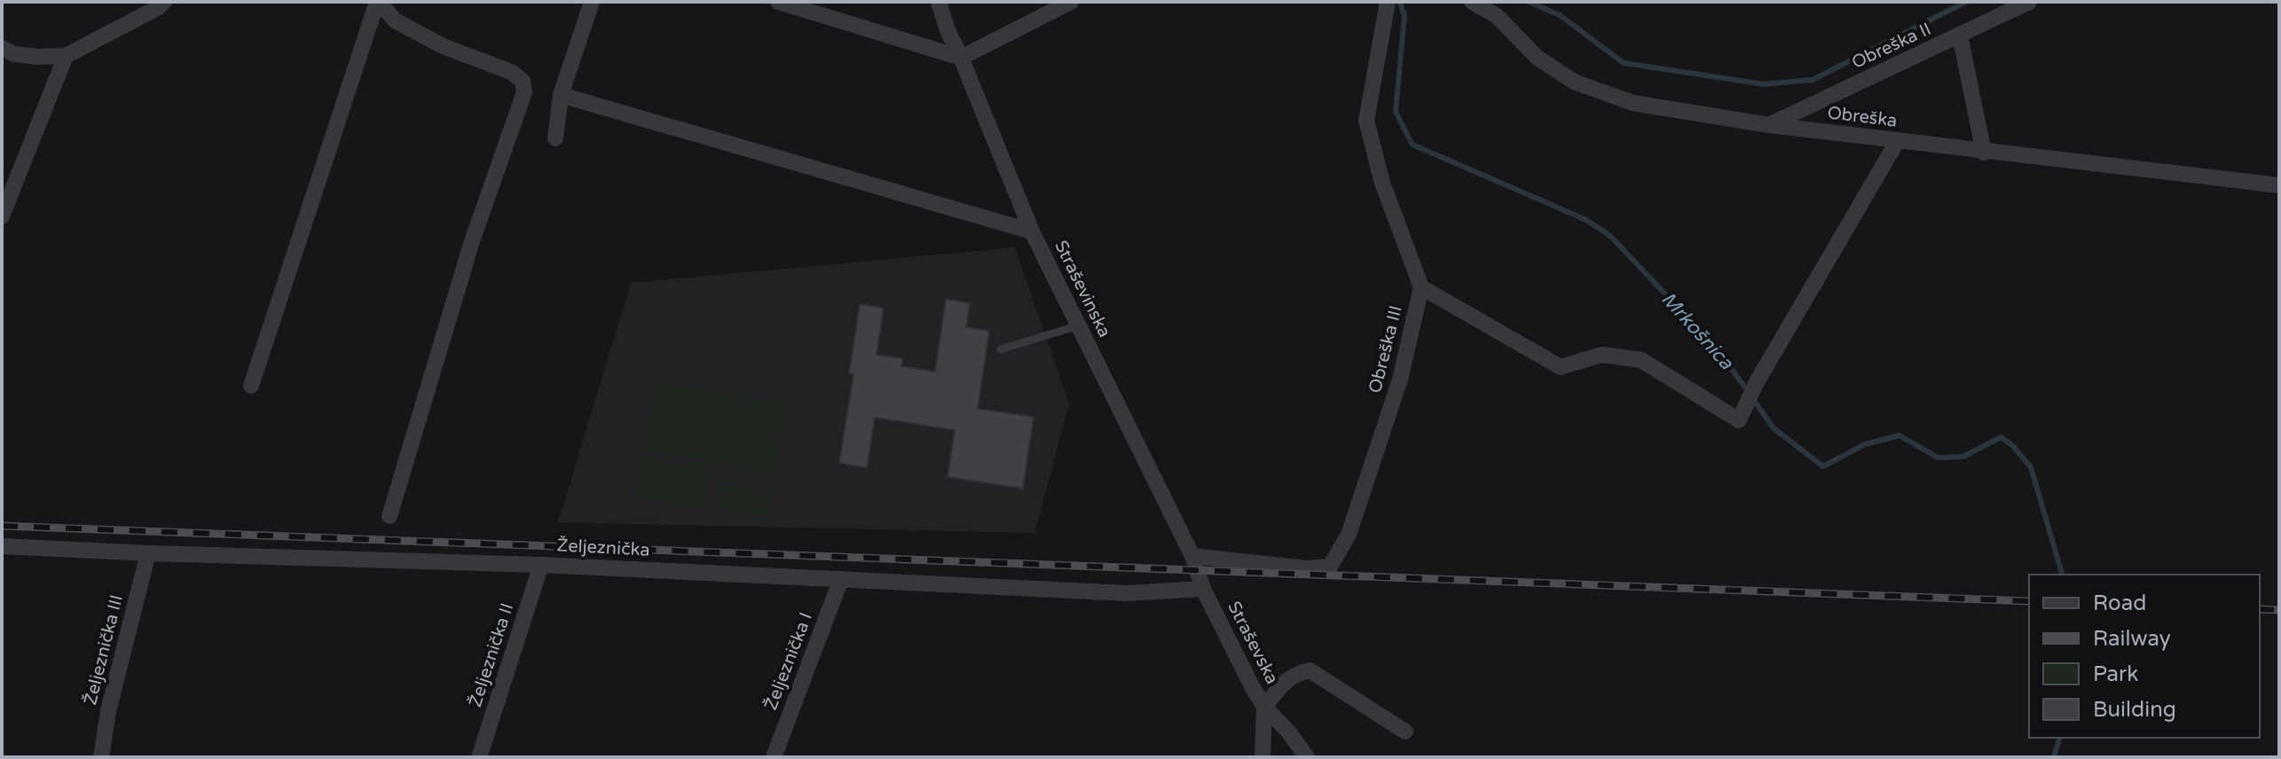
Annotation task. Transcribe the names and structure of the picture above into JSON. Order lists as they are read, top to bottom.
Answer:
{
  "streets": {
    "street": [
      "Obreška II",
      "Obreška",
      "Straševinska",
      "Obreška III",
      "Željeznička",
      "Straševska",
      "Željeznička III",
      "Željeznička II",
      "Željeznička I"
    ]
  },
  "crossings": [
    ["Obreška II", "Obreška"],
    ["Straševinska", "Obreška III"],
    ["Straševinska", "Željeznička"],
    ["Straševinska", "Straševska"],
    ["Željeznička", "Straševska"],
    ["Željeznička", "Željeznička III"],
    ["Željeznička", "Željeznička II"],
    ["Željeznička", "Željeznička I"]
  ],
  "water": ["Mrkošnica"],
  "legend": [
    "Road",
    "Railway",
    "Park",
    "Building"
  ]
}
